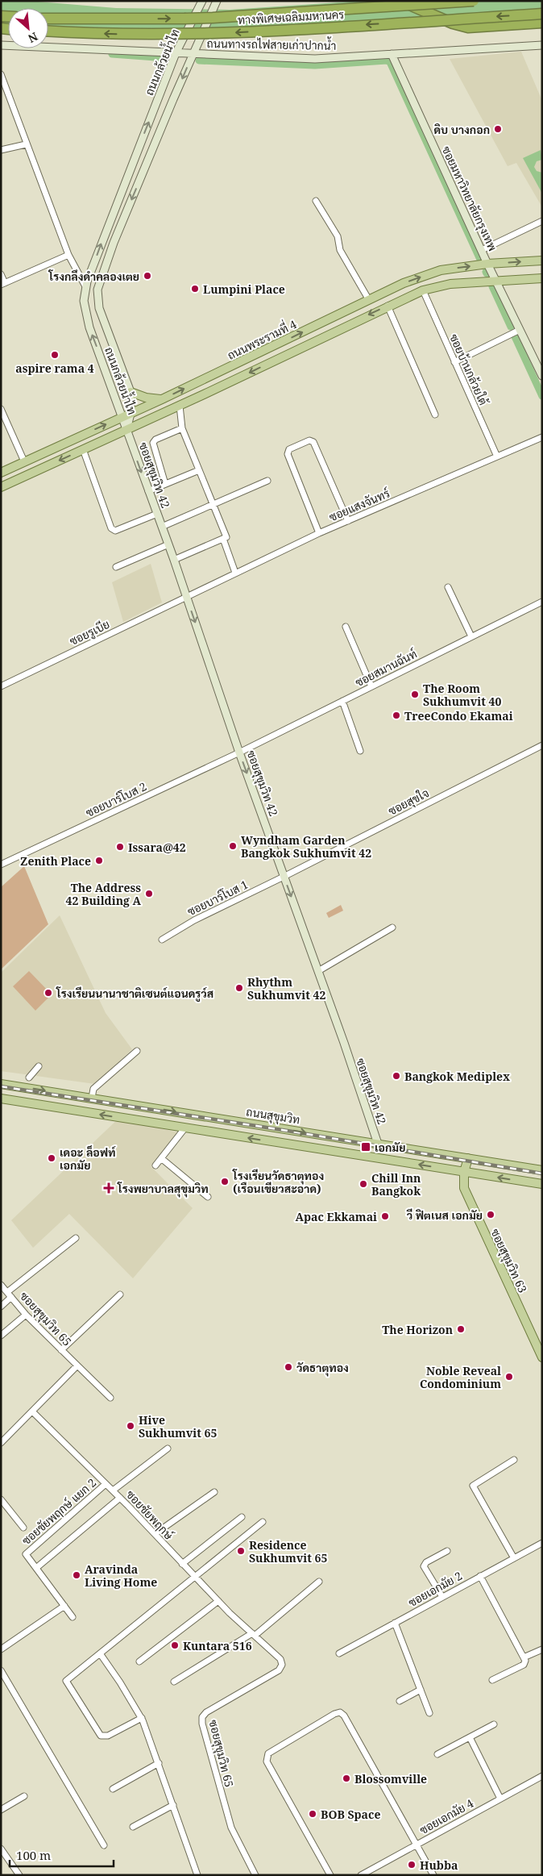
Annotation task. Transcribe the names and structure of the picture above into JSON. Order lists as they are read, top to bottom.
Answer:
{
  "streets": {
    "highway": ["ทางพิเศษเฉลิมมหานคร"],
    "main road": ["ถนนพระรามที่ 4", "ถนนสุขุมวิท", "ซอยสุขุมวิท 63"],
    "street": [
      "ถนนทางรถไฟสายเก่าปากน้ำ",
      "ถนนกล้วยน้ำไท",
      "ซอยมหาวิทยาลัยกรุงเทพ",
      "ซอยบ้านกล้วยใต้",
      "ซอยสุขุมวิท 42",
      "ซอยแสงจันทร์",
      "ซอยรูเบีย",
      "ซอยสมานฉันท์",
      "ซอยบาร์โบส 2",
      "ซอยสุขใจ",
      "ซอยบาร์โบส 1",
      "ซอยสุขุมวิท 65",
      "ซอยชัยพฤกษ์ แยก 2",
      "ซอยชัยพฤกษ์",
      "ซอยเอกมัย 2",
      "ซอยเอกมัย 4"
    ]
  },
  "crossings": [
    ["ถนนทางรถไฟสายเก่าปากน้ำ", "ถนนกล้วยน้ำไท"],
    ["ถนนทางรถไฟสายเก่าปากน้ำ", "ซอยมหาวิทยาลัยกรุงเทพ"],
    ["ถนนกล้วยน้ำไท", "ถนนพระรามที่ 4"],
    ["ถนนกล้วยน้ำไท", "ซอยสุขุมวิท 42"],
    ["ซอยมหาวิทยาลัยกรุงเทพ", "ถนนพระรามที่ 4"],
    ["ซอยบ้านกล้วยใต้", "ซอยแสงจันทร์"],
    ["ซอยสุขุมวิท 42", "ซอยแสงจันทร์"],
    ["ซอยสุขุมวิท 42", "ซอยรูเบีย"],
    ["ซอยสุขุมวิท 42", "ซอยสมานฉันท์"],
    ["ซอยสุขุมวิท 42", "ซอยบาร์โบส 2"],
    ["ซอยสุขุมวิท 42", "ซอยสุขใจ"],
    ["ซอยสุขุมวิท 42", "ซอยบาร์โบส 1"],
    ["ซอยสุขุมวิท 42", "ถนนสุขุมวิท"],
    ["ซอยแสงจันทร์", "ซอยรูเบีย"],
    ["ซอยสมานฉันท์", "ซอยบาร์โบส 2"],
    ["ซอยสุขใจ", "ซอยบาร์โบส 1"],
    ["ซอยสุขุมวิท 65", "ซอยชัยพฤกษ์"],
    ["ซอยชัยพฤกษ์ แยก 2", "ซอยชัยพฤกษ์"]
  ],
  "one_way": ["ซอยสุขุมวิท 42"],
  "places": {
    "other": [
      "ดิบ บางกอก",
      "โรงกลึงดำคลองเตย",
      "Lumpini Place",
      "aspire rama 4",
      "The Room Sukhumvit 40",
      "TreeCondo Ekamai",
      "Wyndham Garden Bangkok Sukhumvit 42",
      "Issara@42",
      "Zenith Place",
      "The Address 42 Building A",
      "Rhythm Sukhumvit 42",
      "โรงเรียนนานาชาติเซนต์แอนดรูว์ส",
      "Bangkok Mediplex",
      "เดอะ ล็อฟท์ เอกมัย",
      "โรงเรียนวัดธาตุทอง (เรือนเขียวสะอาด)",
      "Chill Inn Bangkok",
      "วี ฟิตเนส เอกมัย",
      "Apac Ekkamai",
      "The Horizon",
      "วัดธาตุทอง",
      "Noble Reveal Condominium",
      "Hive Sukhumvit 65",
      "Residence Sukhumvit 65",
      "Aravinda Living Home",
      "Kuntara 516",
      "Blossomville",
      "BOB Space",
      "Hubba"
    ],
    "transit": ["เอกมัย"],
    "health": ["โรงพยาบาลสุขุมวิท"]
  },
  "scale_bar": "100 m",
  "north": "bottom right"
}
